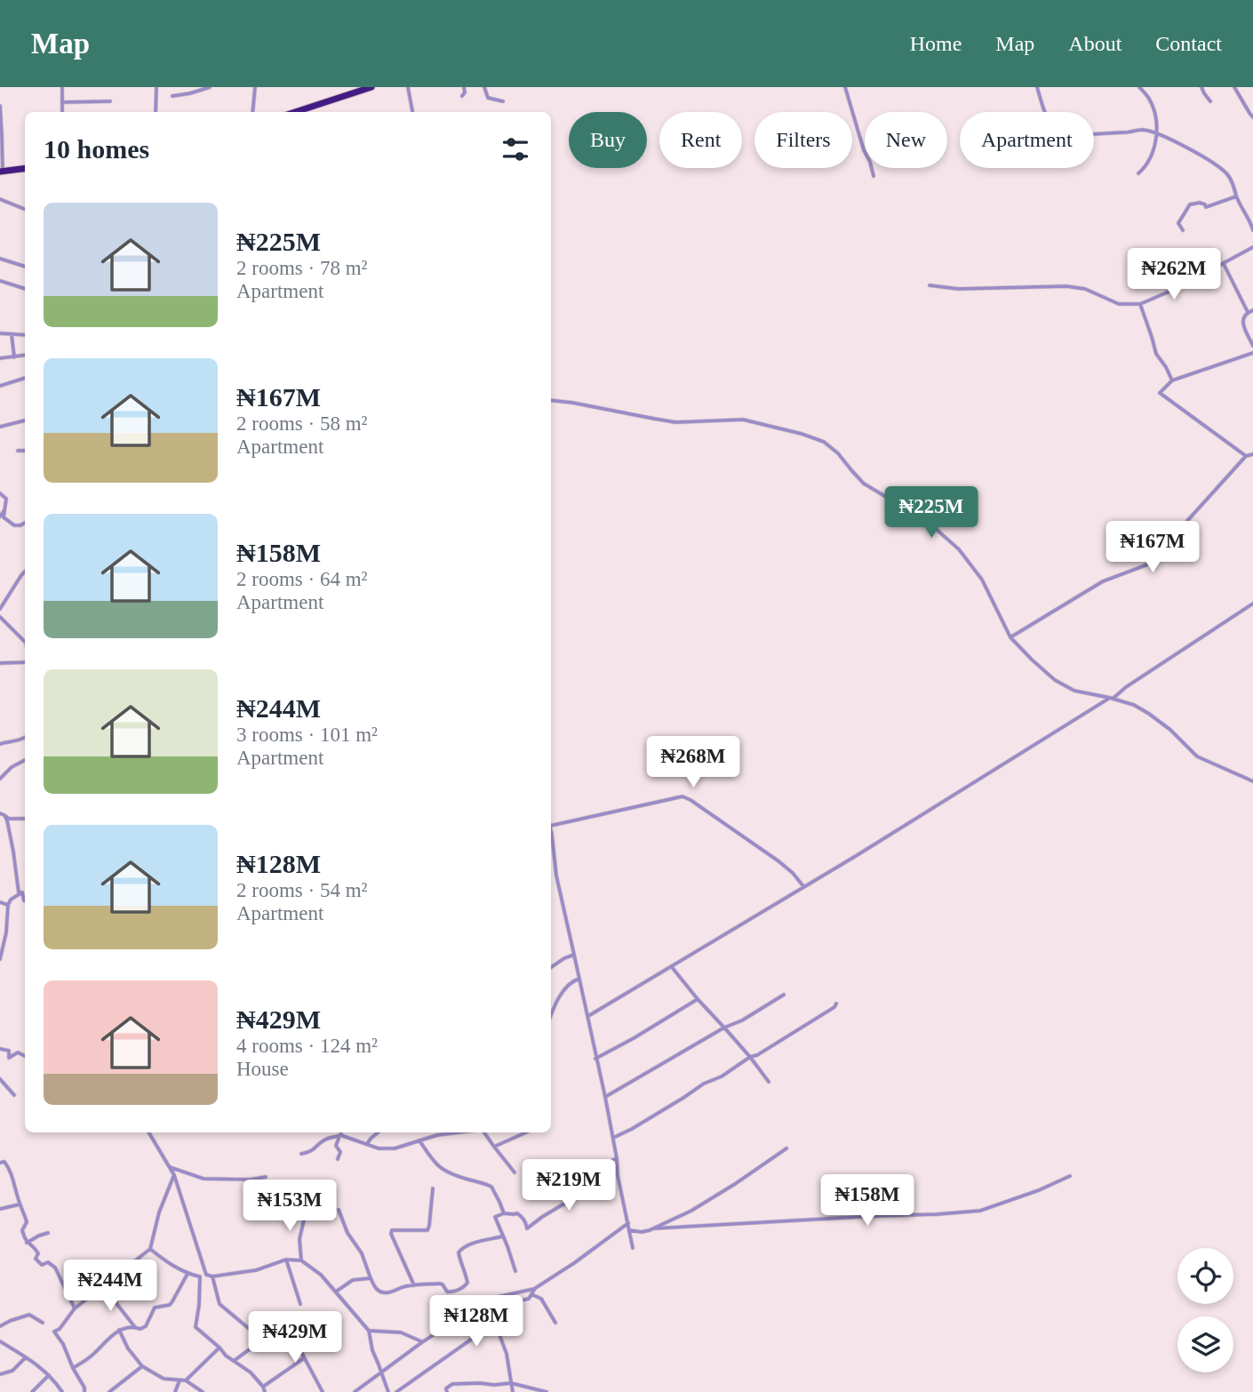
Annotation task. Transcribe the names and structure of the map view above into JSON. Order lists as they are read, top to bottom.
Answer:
{
  "page": {
    "header": "Map",
    "nav": [
      "Home",
      "Map",
      "About",
      "Contact"
    ],
    "chip": [
      "Buy",
      "Rent",
      "Filters",
      "New",
      "Apartment"
    ],
    "heading": "10 homes",
    "list": [
      {
        "name": "₦225M",
        "note": "2 rooms · 78 m² · Apartment"
      },
      {
        "name": "₦167M",
        "note": "2 rooms · 58 m² · Apartment"
      },
      {
        "name": "₦158M",
        "note": "2 rooms · 64 m² · Apartment"
      },
      {
        "name": "₦244M",
        "note": "3 rooms · 101 m² · Apartment"
      },
      {
        "name": "₦128M",
        "note": "2 rooms · 54 m² · Apartment"
      },
      {
        "name": "₦429M",
        "note": "4 rooms · 124 m² · House"
      }
    ],
    "price": [
      "₦262M",
      "₦225M",
      "₦167M",
      "₦268M",
      "₦219M",
      "₦158M",
      "₦153M",
      "₦244M",
      "₦128M",
      "₦429M"
    ]
  }
}
